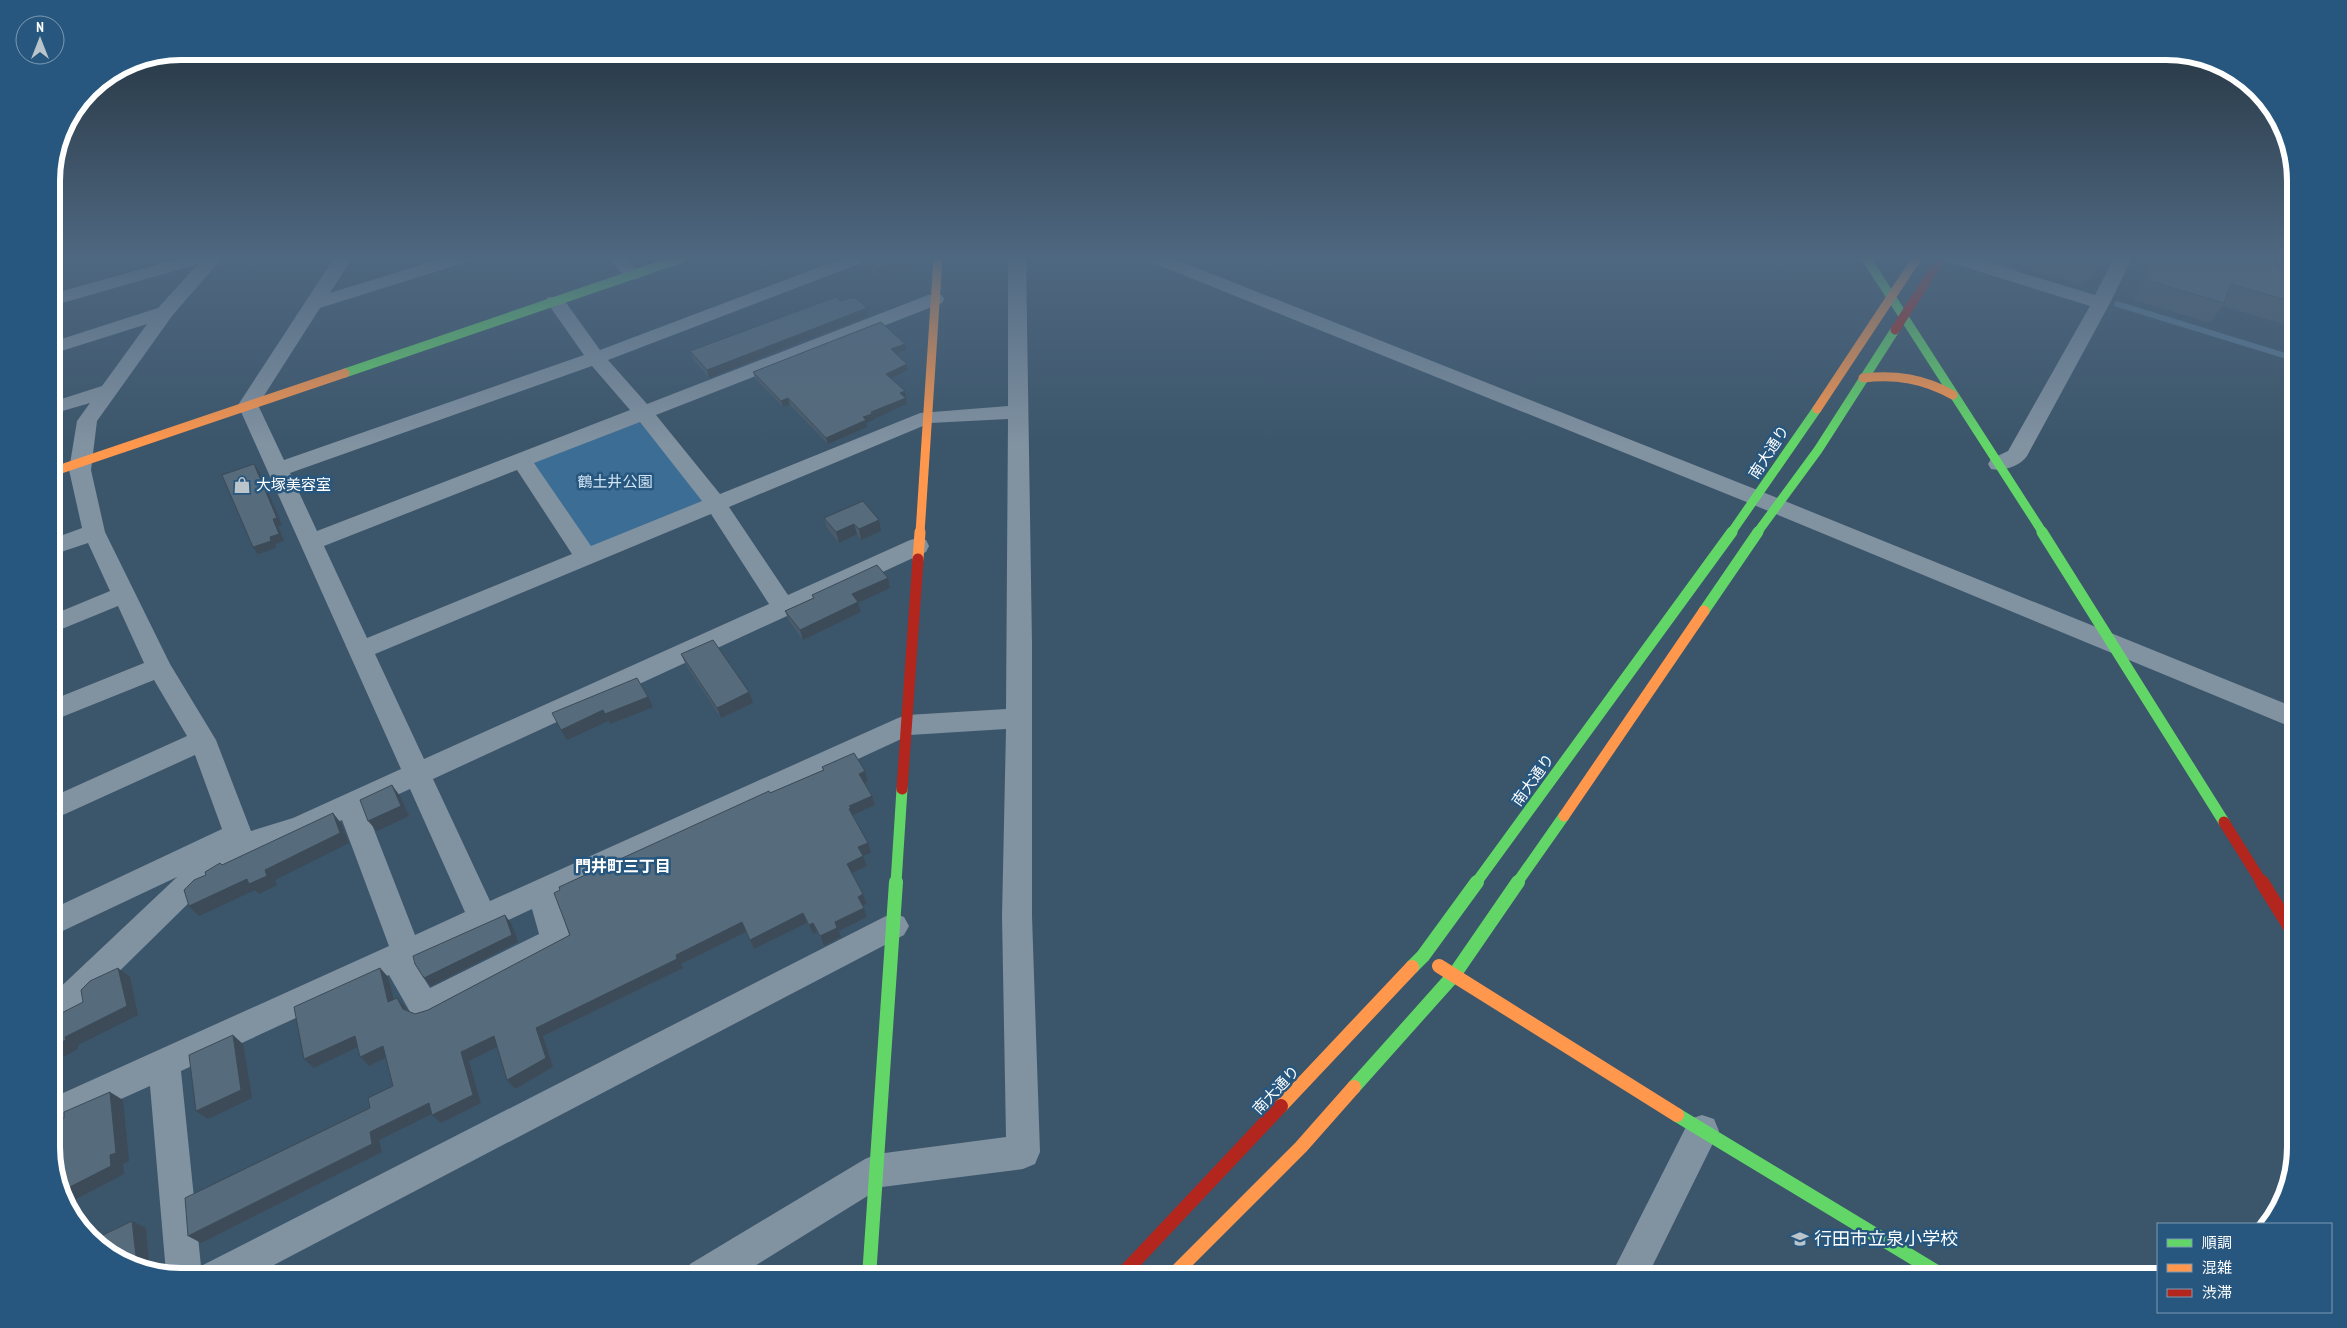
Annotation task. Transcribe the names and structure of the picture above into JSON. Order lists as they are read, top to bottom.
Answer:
{
  "streets": {
    "street": ["南大通り"]
  },
  "districts": ["門井町三丁目"],
  "parks": ["鶴土井公園"],
  "places": {
    "shop": ["大塚美容室"],
    "school or university": ["行田市立泉小学校"]
  },
  "legend": ["順調", "混雑", "渋滞"],
  "north": "top"
}
